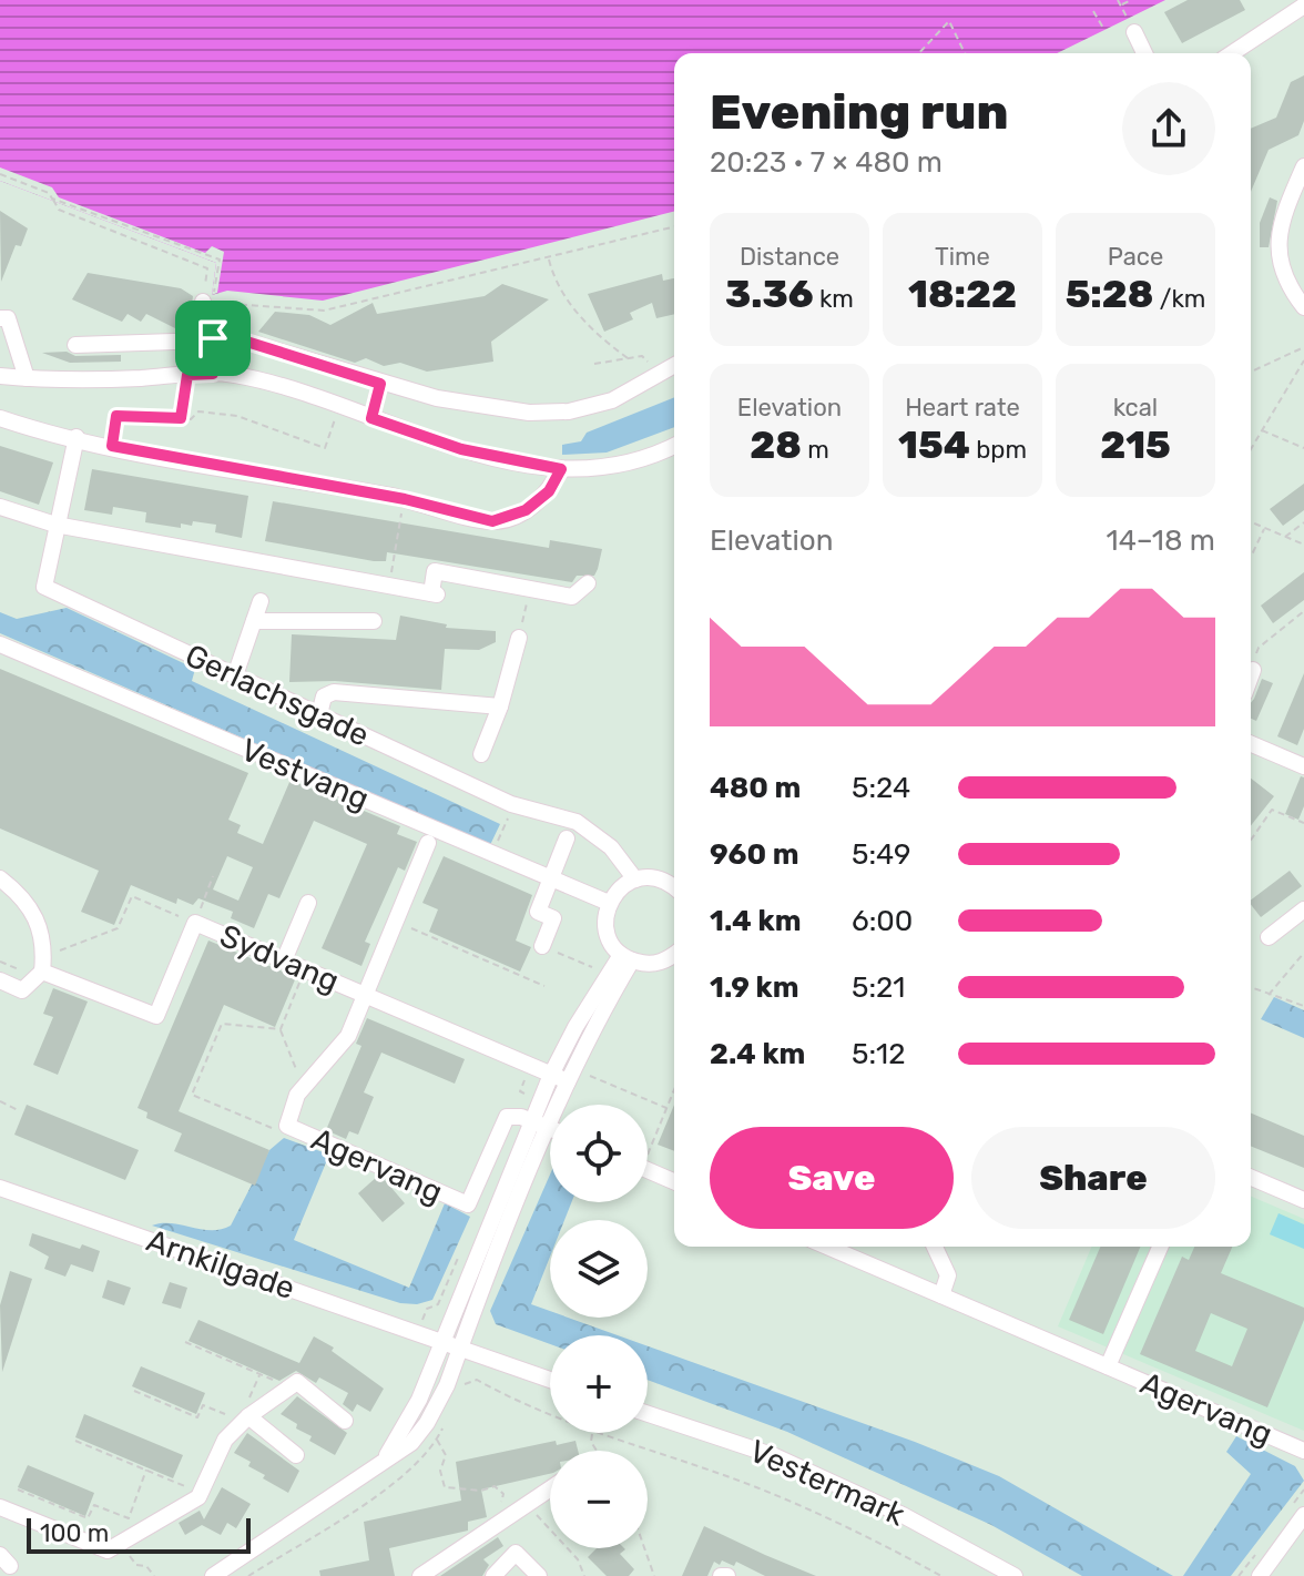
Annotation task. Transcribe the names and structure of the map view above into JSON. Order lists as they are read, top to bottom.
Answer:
{
  "streets": {
    "street": [
      "Gerlachsgade",
      "Vestvang",
      "Sydvang",
      "Agervang",
      "Arnkilgade",
      "Vestermark"
    ]
  },
  "crossings": [
    ["Sydvang", "Agervang"]
  ],
  "scale_bar": "100 m",
  "page": {
    "heading": ["Evening run", "20:23 · 7 × 480 m"],
    "stats": [
      ["Distance", "3.36 km"],
      ["Time", "18:22"],
      ["Pace", "5:28 /km"],
      ["Elevation", "28 m"],
      ["Heart rate", "154 bpm"],
      ["kcal", "215"]
    ],
    "chart": ["Elevation", "14–18 m"],
    "list": [
      {
        "name": "480 m",
        "note": "5:24"
      },
      {
        "name": "960 m",
        "note": "5:49"
      },
      {
        "name": "1.4 km",
        "note": "6:00"
      },
      {
        "name": "1.9 km",
        "note": "5:21"
      },
      {
        "name": "2.4 km",
        "note": "5:12"
      }
    ],
    "map_buttons": ["+", "−"],
    "buttons": ["Save", "Share"],
    "scale": "100 m"
  }
}
